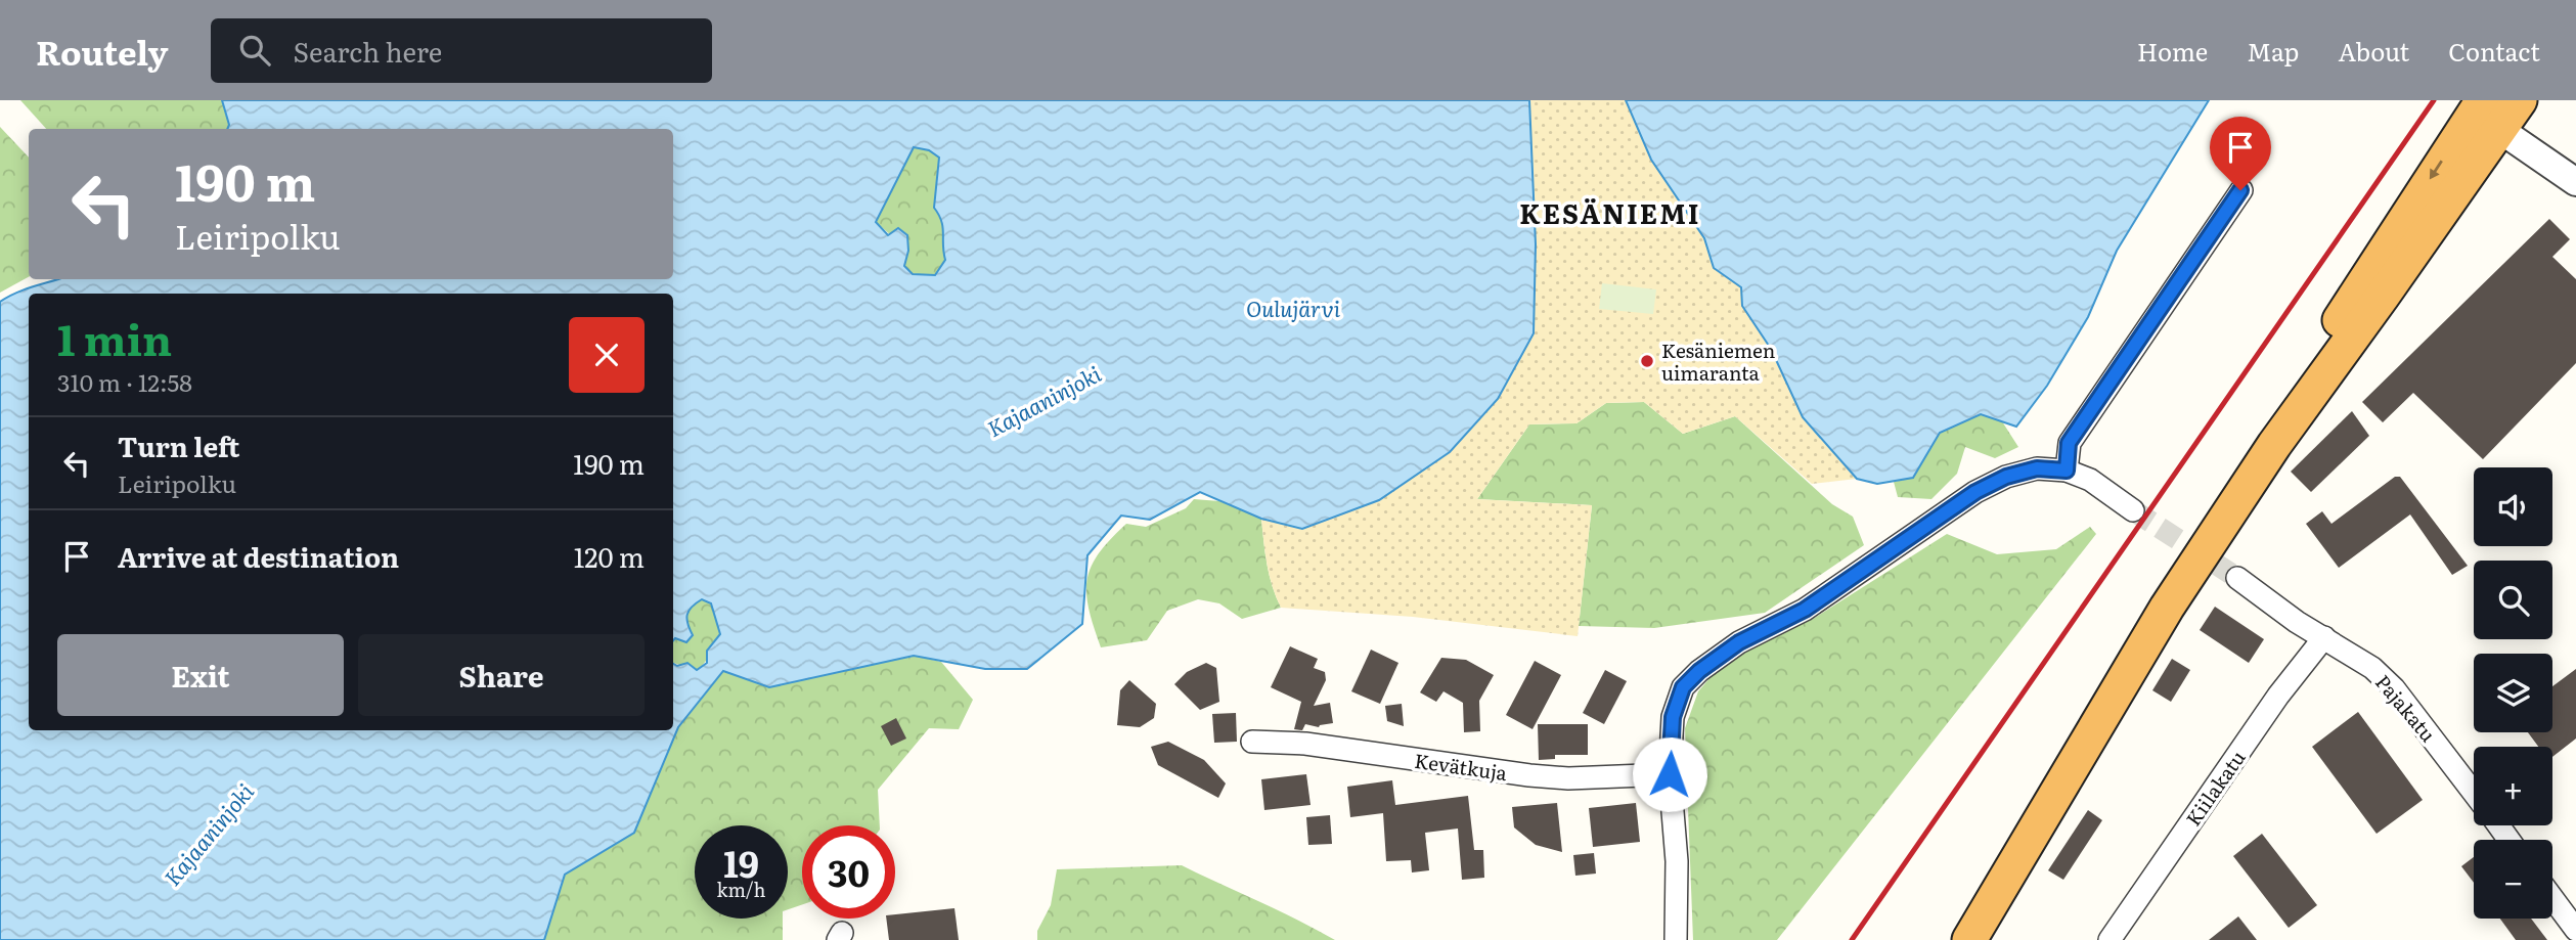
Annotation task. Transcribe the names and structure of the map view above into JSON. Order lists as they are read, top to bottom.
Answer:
{
  "streets": {
    "street": ["Pajakatu", "Kevätkuja", "Kiilakatu"]
  },
  "crossings": [
    ["Pajakatu", "Kiilakatu"]
  ],
  "districts": ["KESÄNIEMI"],
  "water": ["Oulujärvi", "Kajaaninjoki"],
  "places": ["Kesäniemen uimaranta"],
  "page": {
    "header": "Routely",
    "search": "Search here",
    "nav": [
      "Home",
      "Map",
      "About",
      "Contact"
    ],
    "turn": ["190 m", "Leiripolku"],
    "heading": ["1 min", "310 m · 12:58"],
    "list": [
      {
        "name": "Turn left",
        "note": "Leiripolku",
        "value": "190 m"
      },
      {
        "name": "Arrive at destination",
        "value": "120 m"
      }
    ],
    "map_buttons": ["+", "−"],
    "buttons": ["Exit", "Share"],
    "speed": "19 km/h",
    "limit": "30"
  }
}
